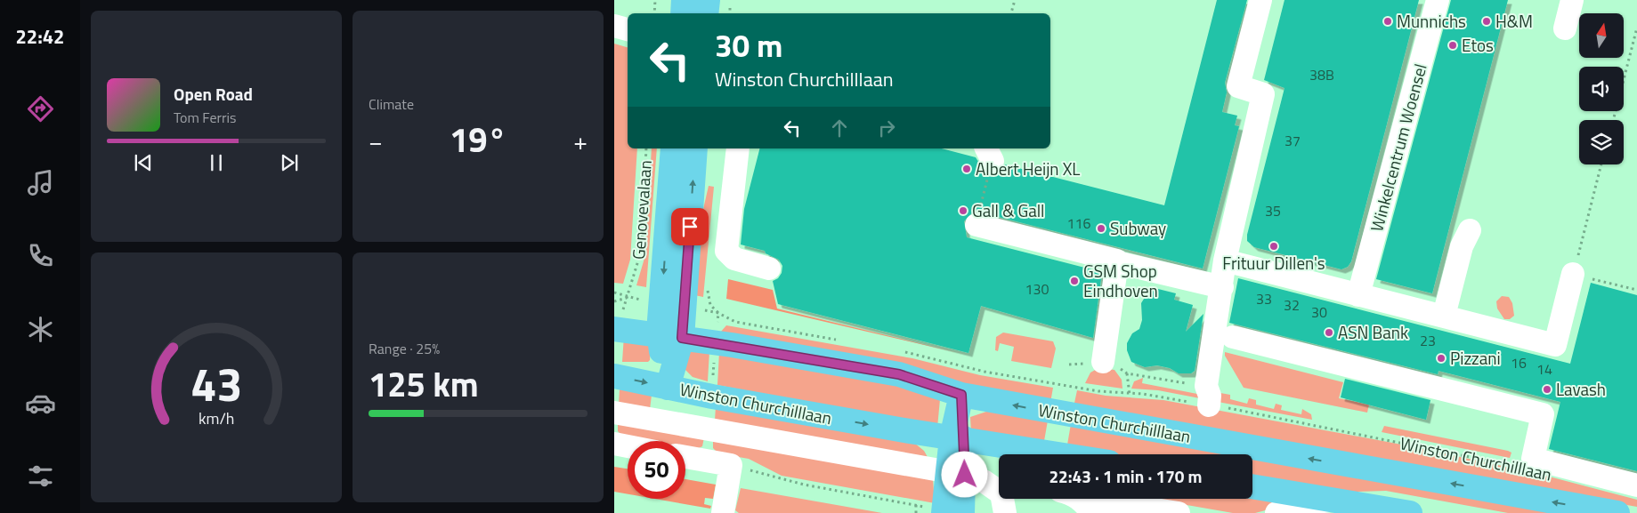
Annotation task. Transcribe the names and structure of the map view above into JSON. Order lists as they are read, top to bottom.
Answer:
{
  "streets": {
    "main road": ["Genovevalaan", "Winston Churchilllaan"],
    "street": ["Winkelcentrum Woensel"]
  },
  "crossings": [
    ["Genovevalaan", "Winston Churchilllaan"]
  ],
  "places": [
    "Munnichs",
    "H&M",
    "Etos",
    "Albert Heijn XL",
    "Gall & Gall",
    "Subway",
    "Frituur Dillen's",
    "GSM Shop Eindhoven",
    "ASN Bank",
    "Pizzani",
    "Lavash"
  ],
  "house_numbers": [
    "38B",
    "37",
    "35",
    "116",
    "130",
    "33",
    "32",
    "30",
    "23",
    "16",
    "14"
  ],
  "north": "top",
  "page": {
    "tabs": "22:42",
    "tile": [
      "Climate",
      ["Range · 25%", "125 km"]
    ],
    "turn": ["30 m", "Winston Churchilllaan"],
    "song": ["Open Road", "Tom Ferris"],
    "heat": ["−", "19°", "+"],
    "limit": "50",
    "trip": "22:43 · 1 min · 170 m",
    "gauge": ["43", "km/h"]
  }
}
